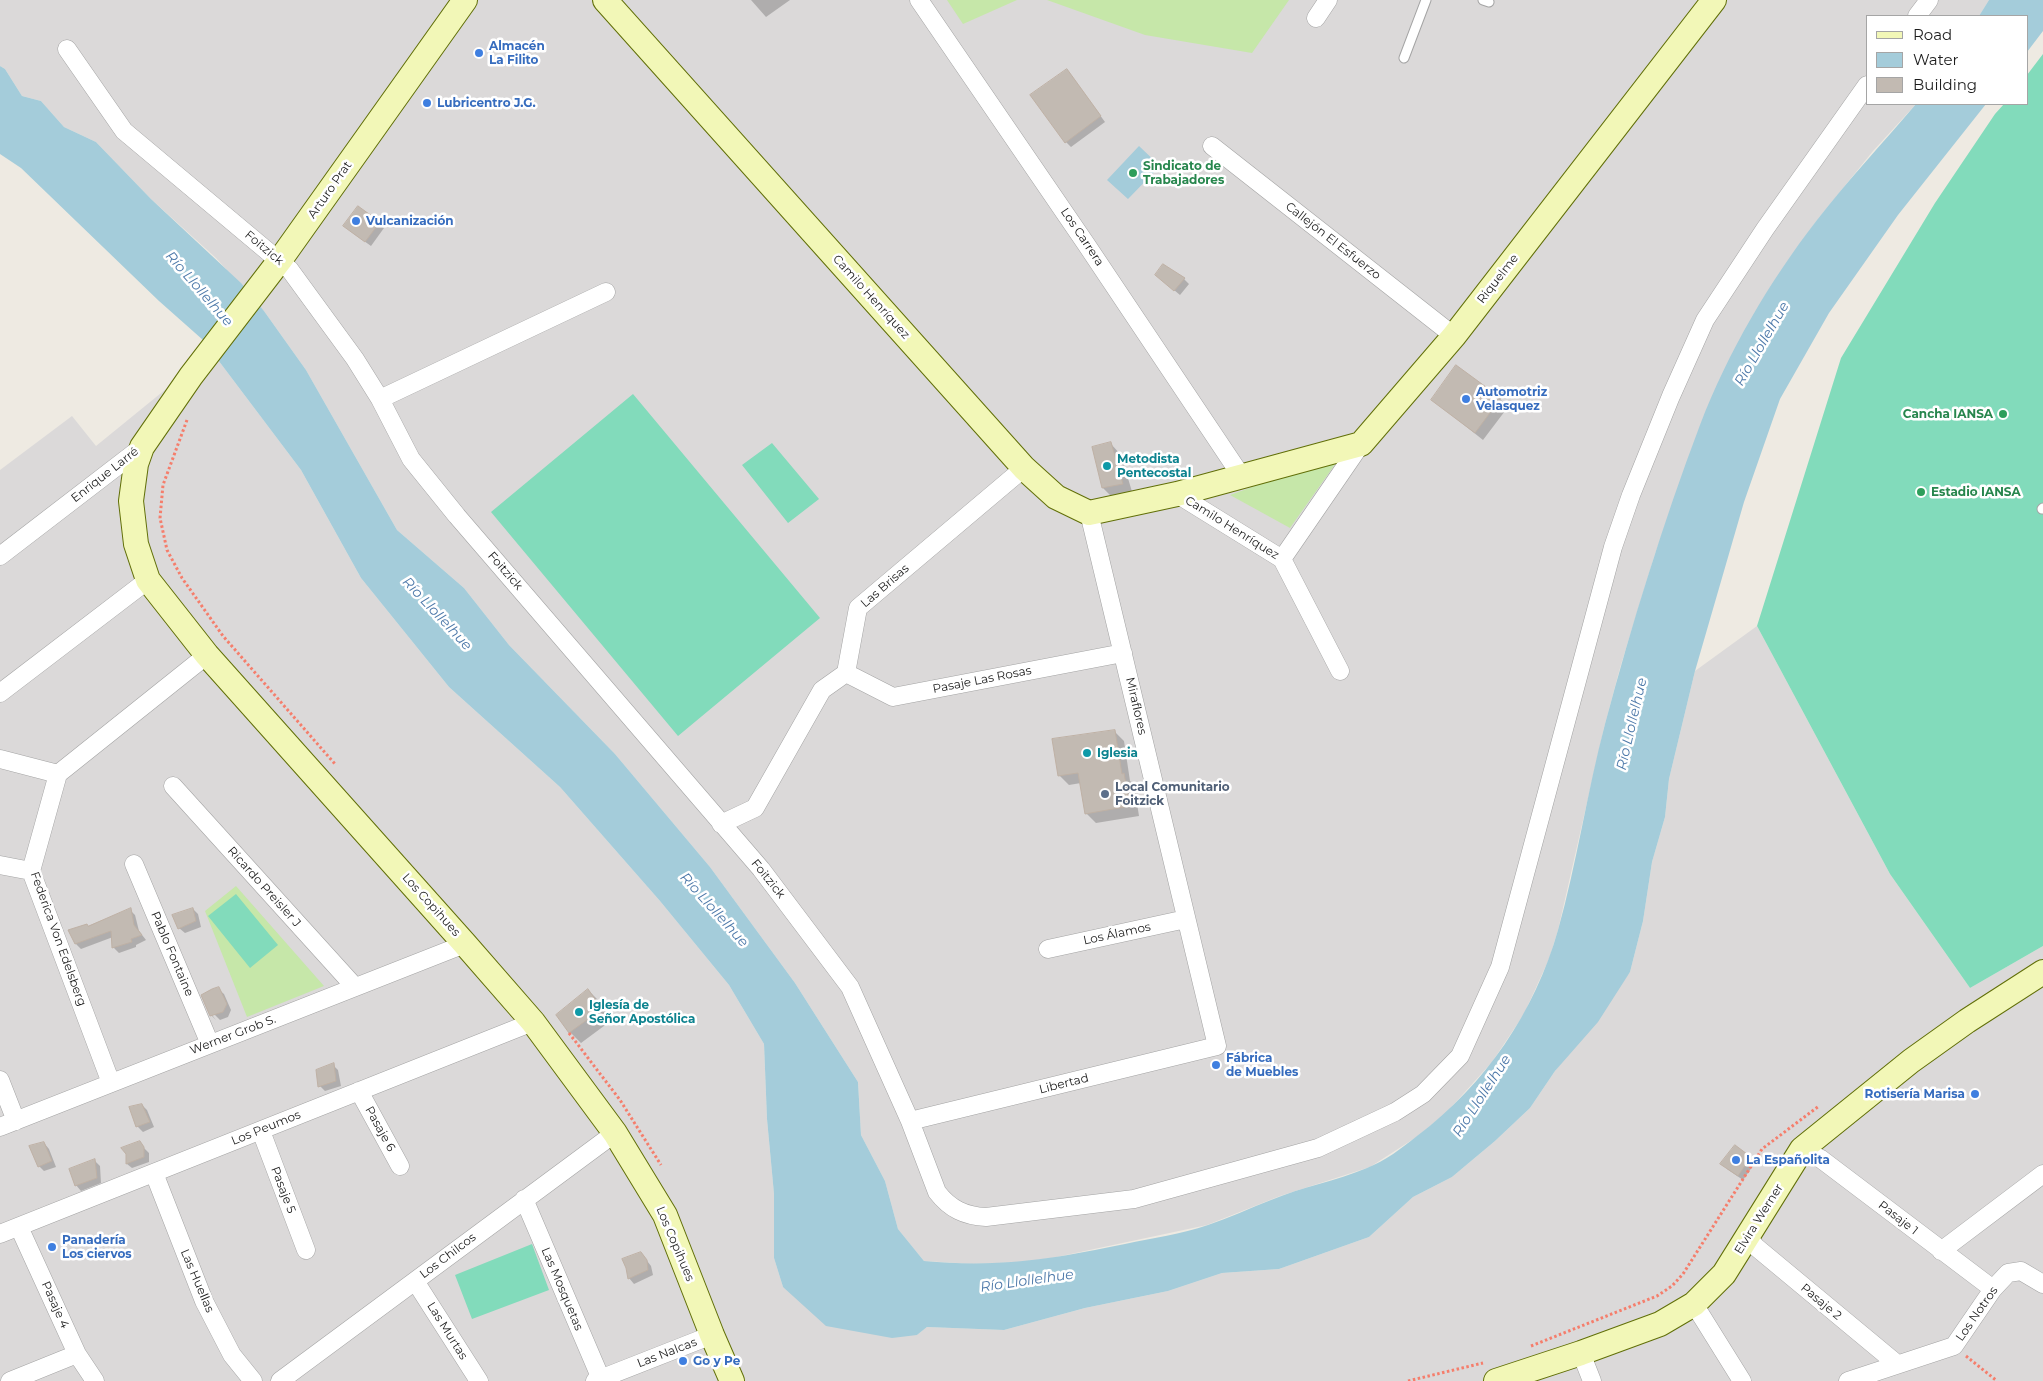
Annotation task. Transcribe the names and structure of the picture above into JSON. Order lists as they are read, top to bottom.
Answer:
{
  "streets": {
    "main road": [
      "Arturo Prat",
      "Riquelme",
      "Camilo Henríquez",
      "Enrique Larré",
      "Los Copihues",
      "Elvira Werner"
    ],
    "street": [
      "Los Carrera",
      "Callejón El Esfuerzo",
      "Foitzick",
      "Las Brisas",
      "Pasaje Las Rosas",
      "Miraflores",
      "Ricardo Preisler J",
      "Los Álamos",
      "Federica Von Edelsberg",
      "Pablo Fontaine",
      "Werner Grob S.",
      "Libertad",
      "Los Peumos",
      "Pasaje 6",
      "Pasaje 5",
      "Pasaje 1",
      "Los Chilcos",
      "Las Huellas",
      "Las Mosquetas",
      "Pasaje 2",
      "Pasaje 4",
      "Los Notros",
      "Las Murtas",
      "Las Nalcas"
    ]
  },
  "crossings": [
    ["Arturo Prat", "Foitzick"],
    ["Arturo Prat", "Enrique Larré"],
    ["Los Carrera", "Camilo Henríquez"],
    ["Callejón El Esfuerzo", "Riquelme"],
    ["Foitzick", "Libertad"],
    ["Riquelme", "Camilo Henríquez"],
    ["Camilo Henríquez", "Las Brisas"],
    ["Camilo Henríquez", "Miraflores"],
    ["Enrique Larré", "Los Copihues"],
    ["Las Brisas", "Pasaje Las Rosas"],
    ["Pasaje Las Rosas", "Miraflores"],
    ["Miraflores", "Los Álamos"],
    ["Miraflores", "Libertad"],
    ["Ricardo Preisler J", "Werner Grob S."],
    ["Los Copihues", "Werner Grob S."],
    ["Los Copihues", "Los Peumos"],
    ["Los Copihues", "Los Chilcos"],
    ["Los Copihues", "Las Nalcas"],
    ["Federica Von Edelsberg", "Werner Grob S."],
    ["Pablo Fontaine", "Werner Grob S."],
    ["Los Peumos", "Pasaje 6"],
    ["Los Peumos", "Pasaje 5"],
    ["Los Peumos", "Las Huellas"],
    ["Los Peumos", "Pasaje 4"],
    ["Pasaje 1", "Elvira Werner"],
    ["Pasaje 1", "Los Notros"],
    ["Elvira Werner", "Pasaje 2"],
    ["Los Chilcos", "Las Mosquetas"],
    ["Los Chilcos", "Las Murtas"],
    ["Las Mosquetas", "Las Nalcas"],
    ["Pasaje 2", "Los Notros"]
  ],
  "water": ["Río Llollelhue"],
  "places": [
    "Almacén La Filito",
    "Lubricentro J.G.",
    "Sindicato de Trabajadores",
    "Vulcanización",
    "Automotriz Velasquez",
    "Cancha IANSA",
    "Metodista Pentecostal",
    "Estadio IANSA",
    "Iglesia",
    "Local Comunitario Foitzick",
    "Iglesía de Señor Apostólica",
    "Fábrica de Muebles",
    "Rotisería Marisa",
    "La Españolita",
    "Panadería Los ciervos",
    "Go y Pe"
  ],
  "legend": ["Road", "Water", "Building"]
}
